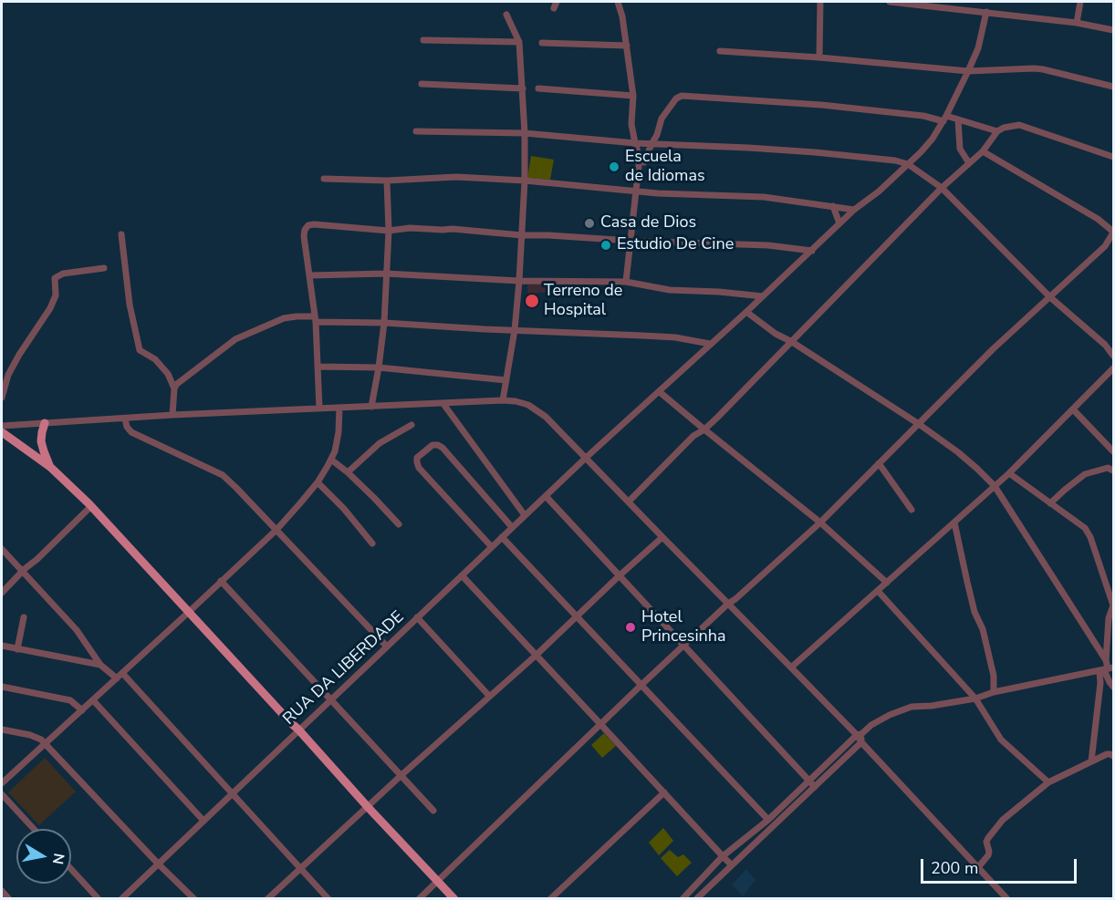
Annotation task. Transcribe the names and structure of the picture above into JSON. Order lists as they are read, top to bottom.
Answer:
{
  "streets": {
    "street": ["RUA DA LIBERDADE"]
  },
  "places": [
    "Escuela de Idiomas",
    "Casa de Dios",
    "Estudio De Cine",
    "Terreno de Hospital",
    "Hotel Princesinha"
  ],
  "scale_bar": "200 m",
  "north": "right"
}
